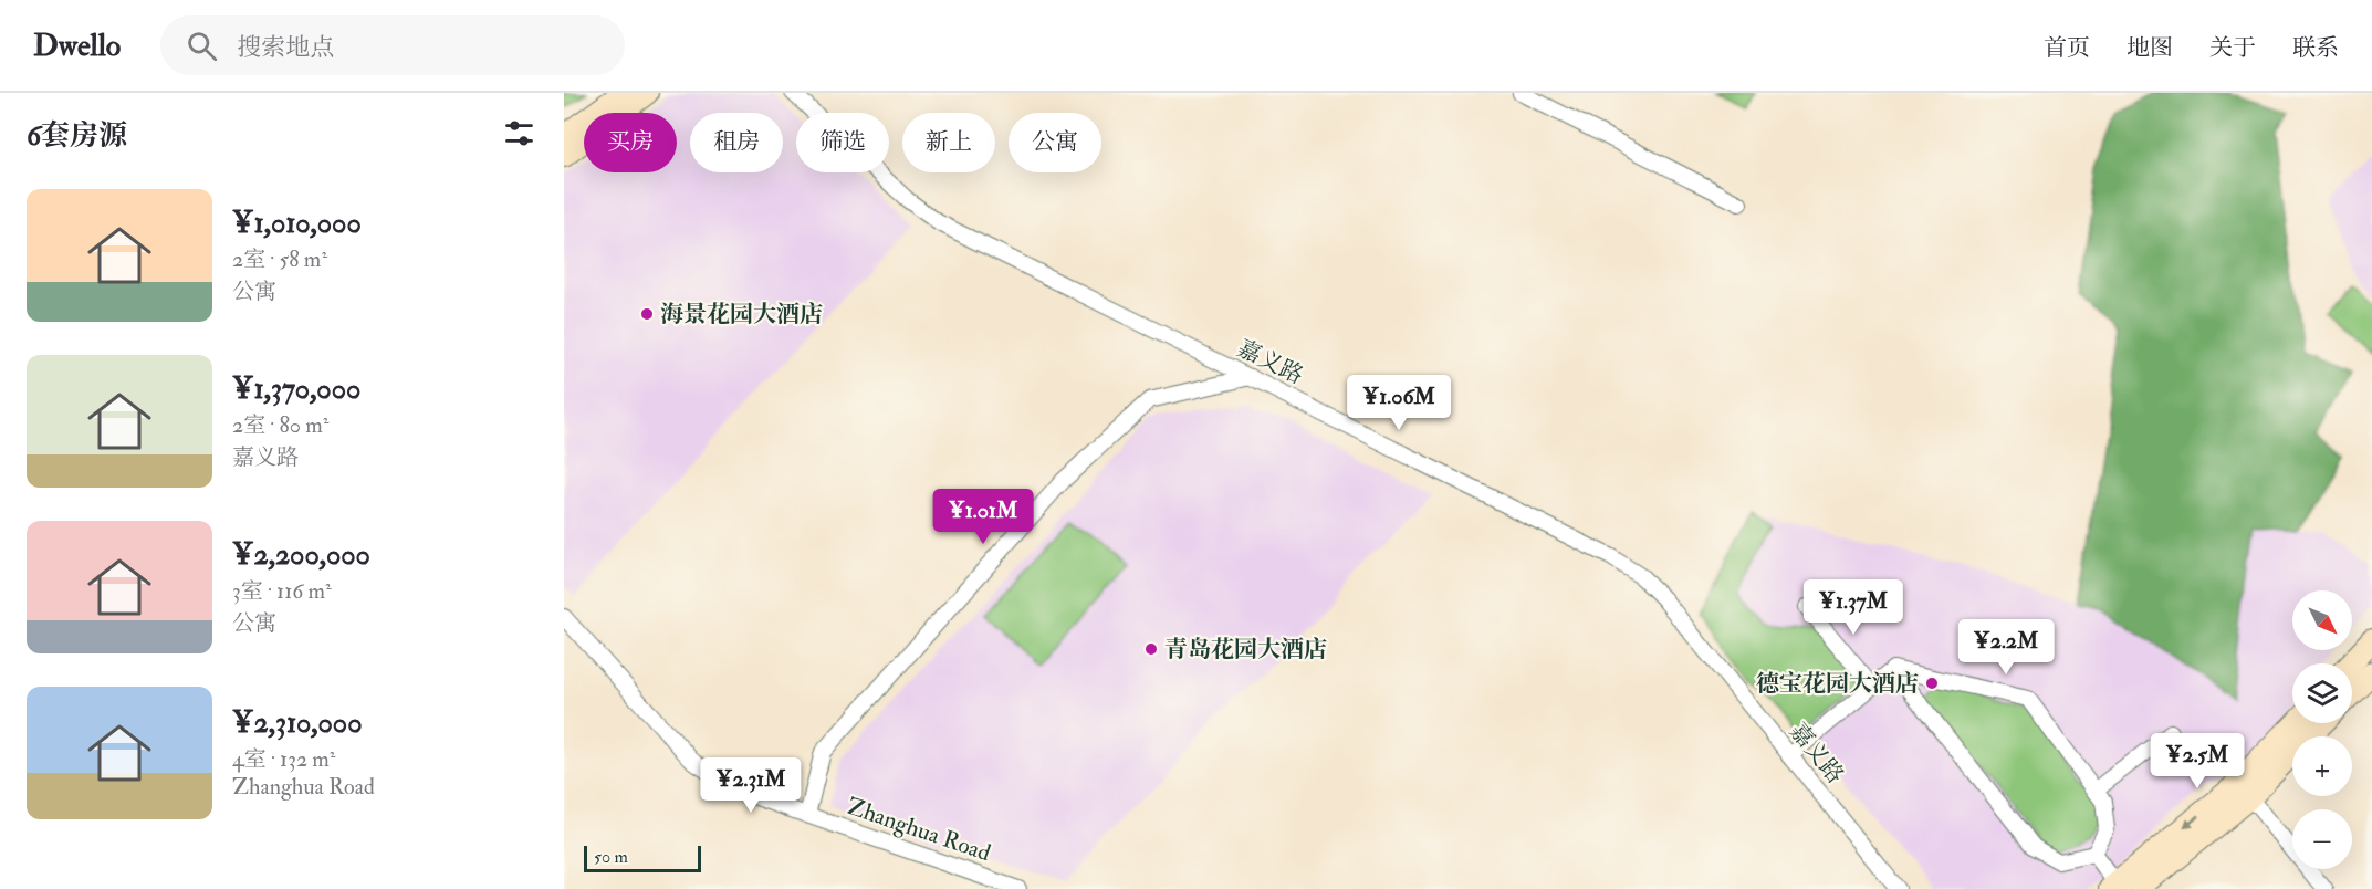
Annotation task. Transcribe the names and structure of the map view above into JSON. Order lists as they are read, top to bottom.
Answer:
{
  "streets": {
    "street": ["嘉义路", "Zhanghua Road"]
  },
  "places": ["海景花园大酒店", "青岛花园大酒店", "德宝花园大酒店"],
  "scale_bar": "50 m",
  "north": "bottom right",
  "page": {
    "header": "Dwello",
    "search": "搜索地点",
    "nav": [
      "首页",
      "地图",
      "关于",
      "联系"
    ],
    "heading": "6套房源",
    "chip": [
      "买房",
      "租房",
      "筛选",
      "新上",
      "公寓"
    ],
    "list": [
      {
        "name": "¥1,010,000",
        "note": "2室 · 58 m² · 公寓"
      },
      {
        "name": "¥1,370,000",
        "note": "2室 · 80 m² · 嘉义路"
      },
      {
        "name": "¥2,200,000",
        "note": "3室 · 116 m² · 公寓"
      },
      {
        "name": "¥2,310,000",
        "note": "4室 · 132 m² · Zhanghua Road"
      }
    ],
    "price": [
      "¥1.06M",
      "¥1.01M",
      "¥1.37M",
      "¥2.2M",
      "¥2.5M",
      "¥2.31M"
    ],
    "map_buttons": ["+", "−"],
    "scale": "50 m"
  }
}
